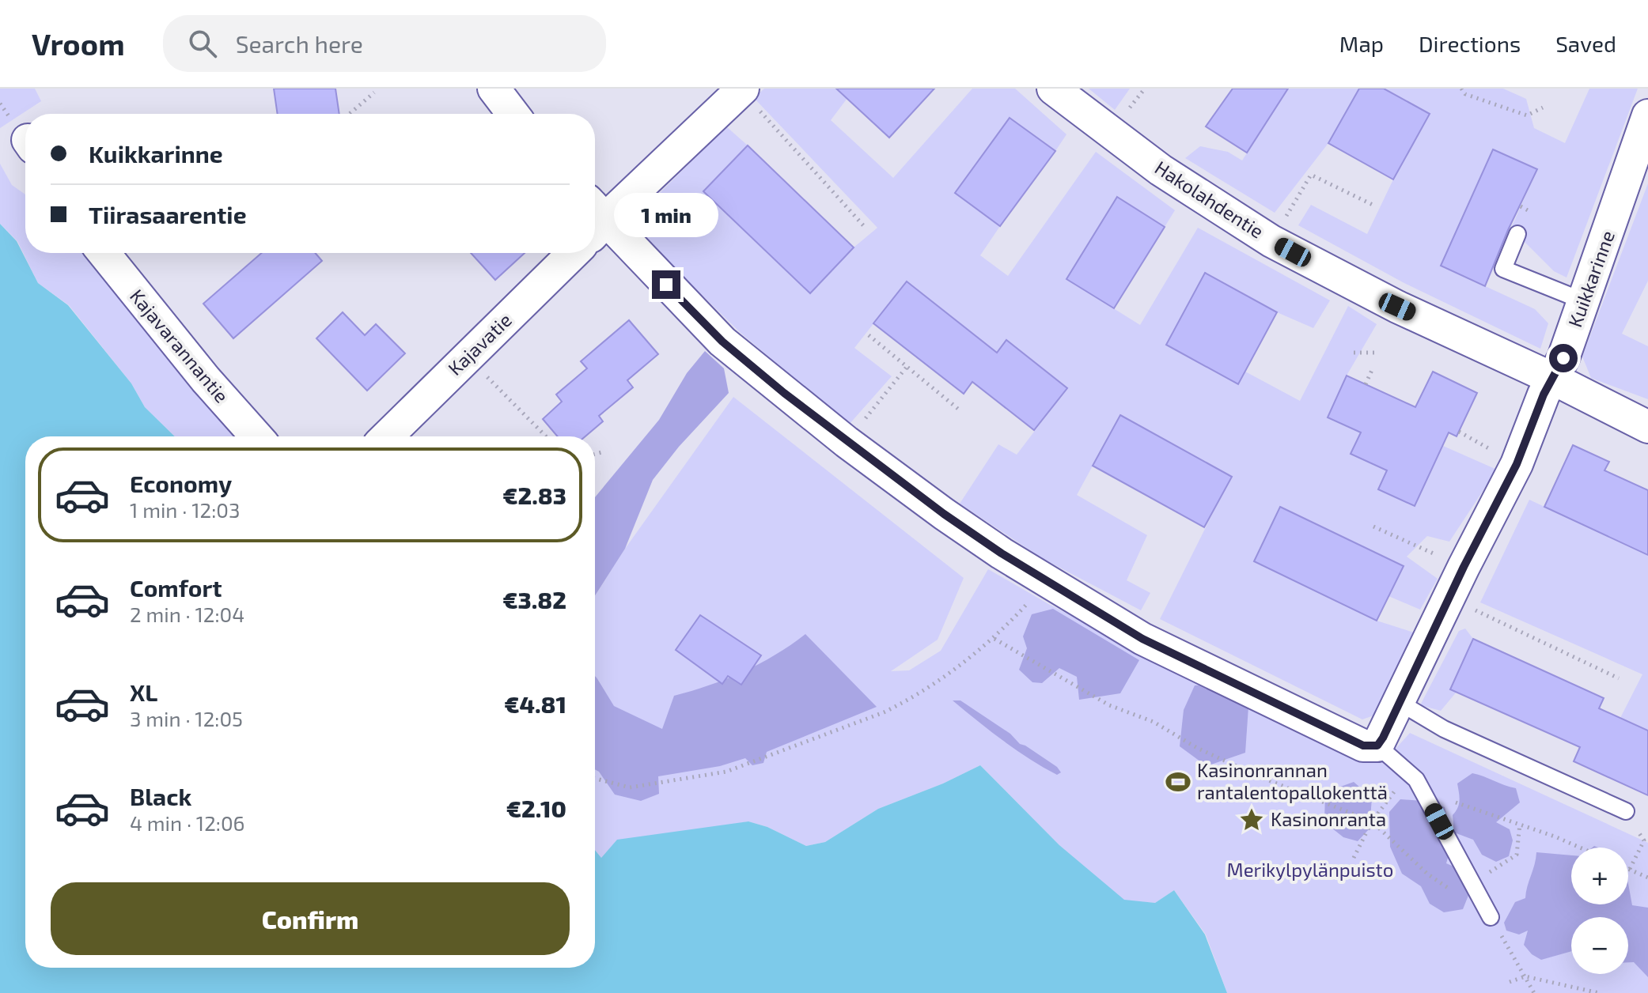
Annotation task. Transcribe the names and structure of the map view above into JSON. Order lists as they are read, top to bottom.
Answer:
{
  "streets": {
    "street": [
      "Hakolahdentie",
      "Kuikkarinne",
      "Kajavatie",
      "Kajavarannantie"
    ]
  },
  "crossings": [
    ["Hakolahdentie", "Kuikkarinne"]
  ],
  "parks": ["Merikylpylänpuisto"],
  "places": {
    "sports": ["Kasinonrannan rantalentopallokenttä"],
    "place": ["Kasinonranta"]
  },
  "page": {
    "header": "Vroom",
    "search": "Search here",
    "nav": ["Map", "Directions", "Saved"],
    "banner": ["Kuikkarinne", "Tiirasaarentie"],
    "bubble": "1 min",
    "list": [
      {
        "name": "Economy",
        "note": "1 min · 12:03",
        "value": "€2.83"
      },
      {
        "name": "Comfort",
        "note": "2 min · 12:04",
        "value": "€3.82"
      },
      {
        "name": "XL",
        "note": "3 min · 12:05",
        "value": "€4.81"
      },
      {
        "name": "Black",
        "note": "4 min · 12:06",
        "value": "€2.10"
      }
    ],
    "map_buttons": ["+", "−"],
    "buttons": "Confirm"
  }
}
